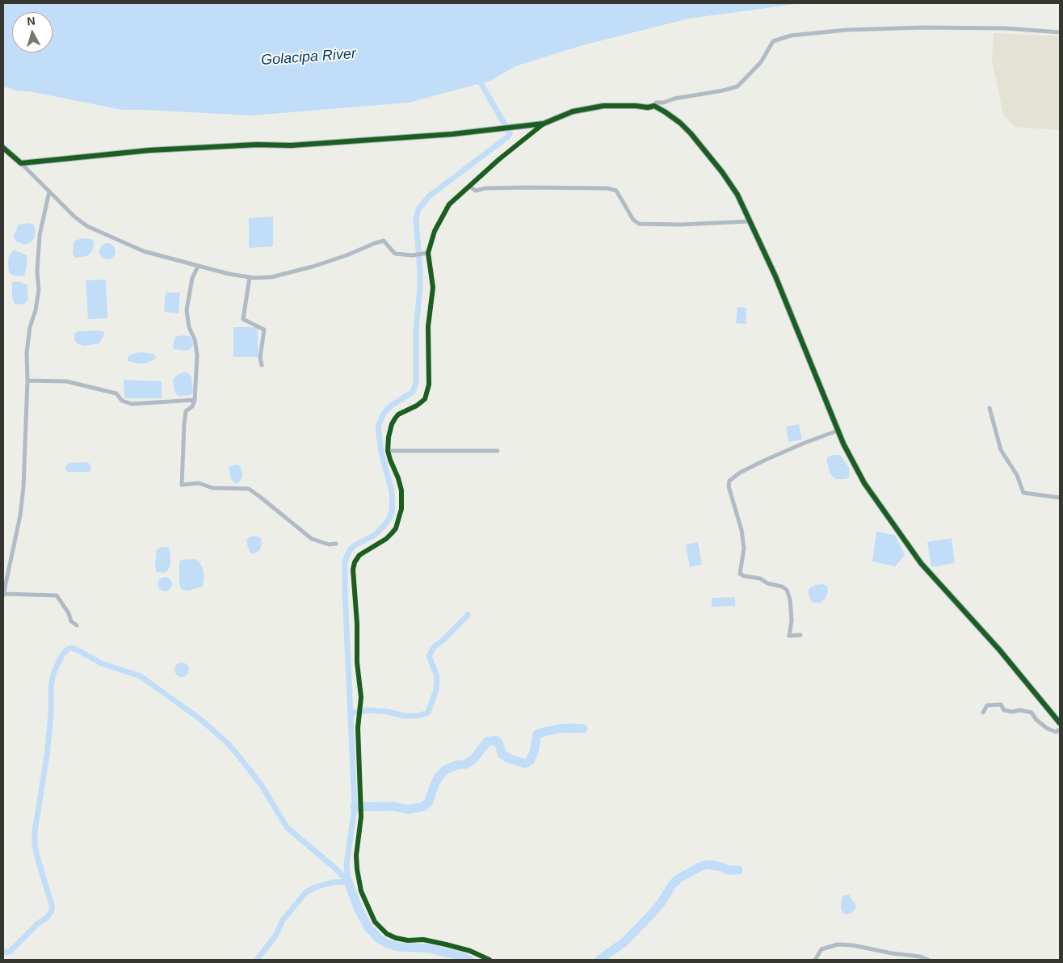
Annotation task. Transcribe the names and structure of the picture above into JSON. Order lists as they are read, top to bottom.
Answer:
{
  "water": ["Golacipa River"],
  "north": "top"
}
